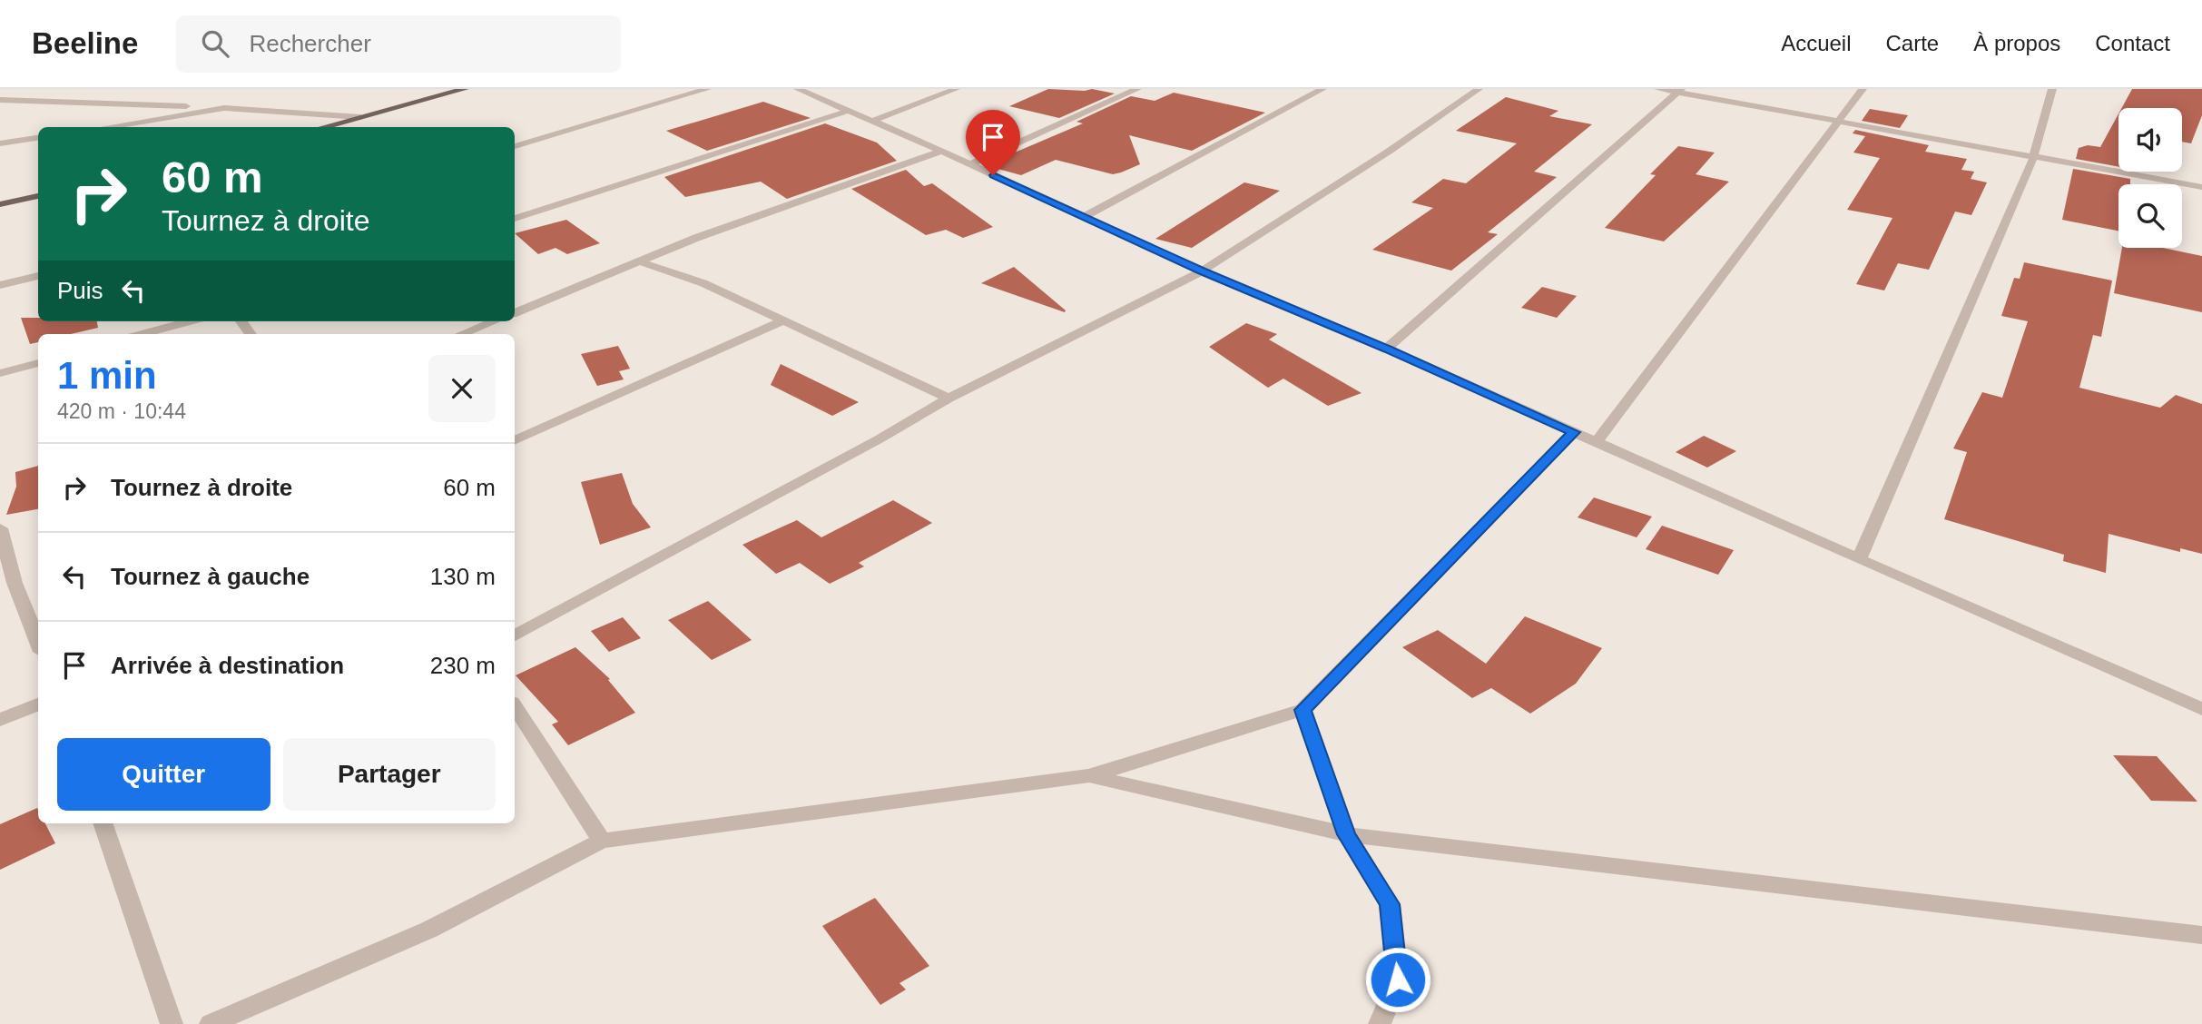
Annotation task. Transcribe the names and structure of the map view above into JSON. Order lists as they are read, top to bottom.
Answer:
{
  "page": {
    "header": "Beeline",
    "search": "Rechercher",
    "nav": [
      "Accueil",
      "Carte",
      "À propos",
      "Contact"
    ],
    "turn": ["60 m", "Tournez à droite"],
    "then": "Puis",
    "heading": ["1 min", "420 m · 10:44"],
    "list": [
      {
        "name": "Tournez à droite",
        "value": "60 m"
      },
      {
        "name": "Tournez à gauche",
        "value": "130 m"
      },
      {
        "name": "Arrivée à destination",
        "value": "230 m"
      }
    ],
    "buttons": ["Quitter", "Partager"]
  }
}
